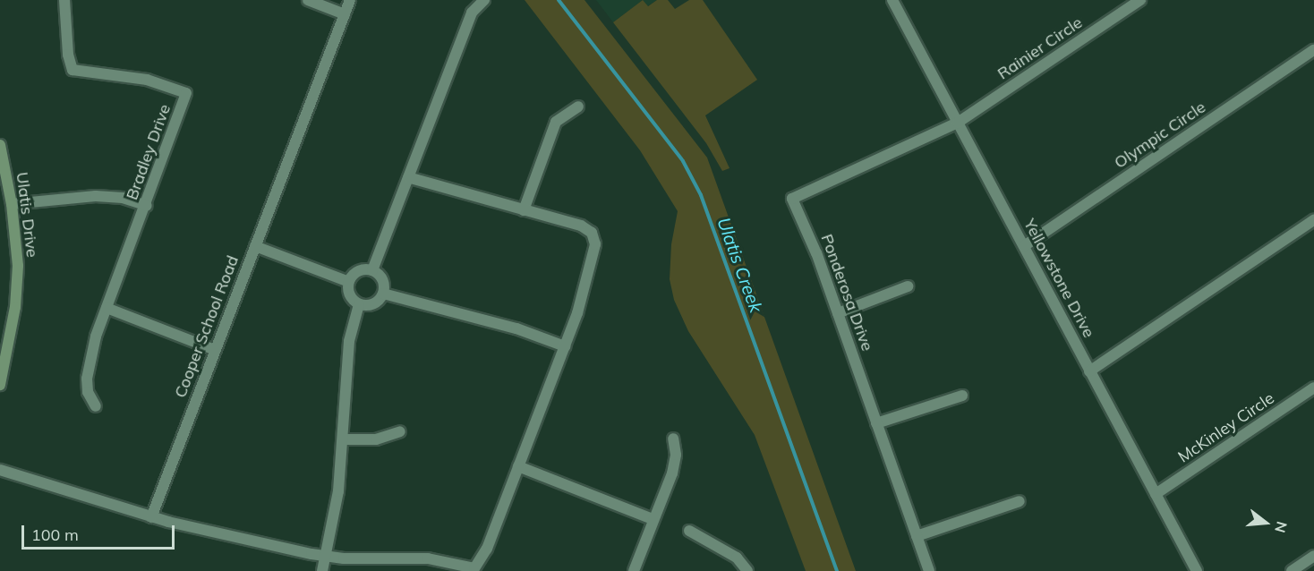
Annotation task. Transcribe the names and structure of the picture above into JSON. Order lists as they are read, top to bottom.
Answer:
{
  "streets": {
    "street": [
      "Rainier Circle",
      "Olympic Circle",
      "Bradley Drive",
      "Ulatis Drive",
      "Yellowstone Drive",
      "Ponderosa Drive",
      "Cooper School Road",
      "McKinley Circle"
    ]
  },
  "crossings": [
    ["Rainier Circle", "Yellowstone Drive"],
    ["Rainier Circle", "Ponderosa Drive"],
    ["Olympic Circle", "Yellowstone Drive"],
    ["Yellowstone Drive", "Ponderosa Drive"],
    ["Yellowstone Drive", "McKinley Circle"]
  ],
  "water": ["Ulatis Creek"],
  "scale_bar": "100 m",
  "north": "right"
}
